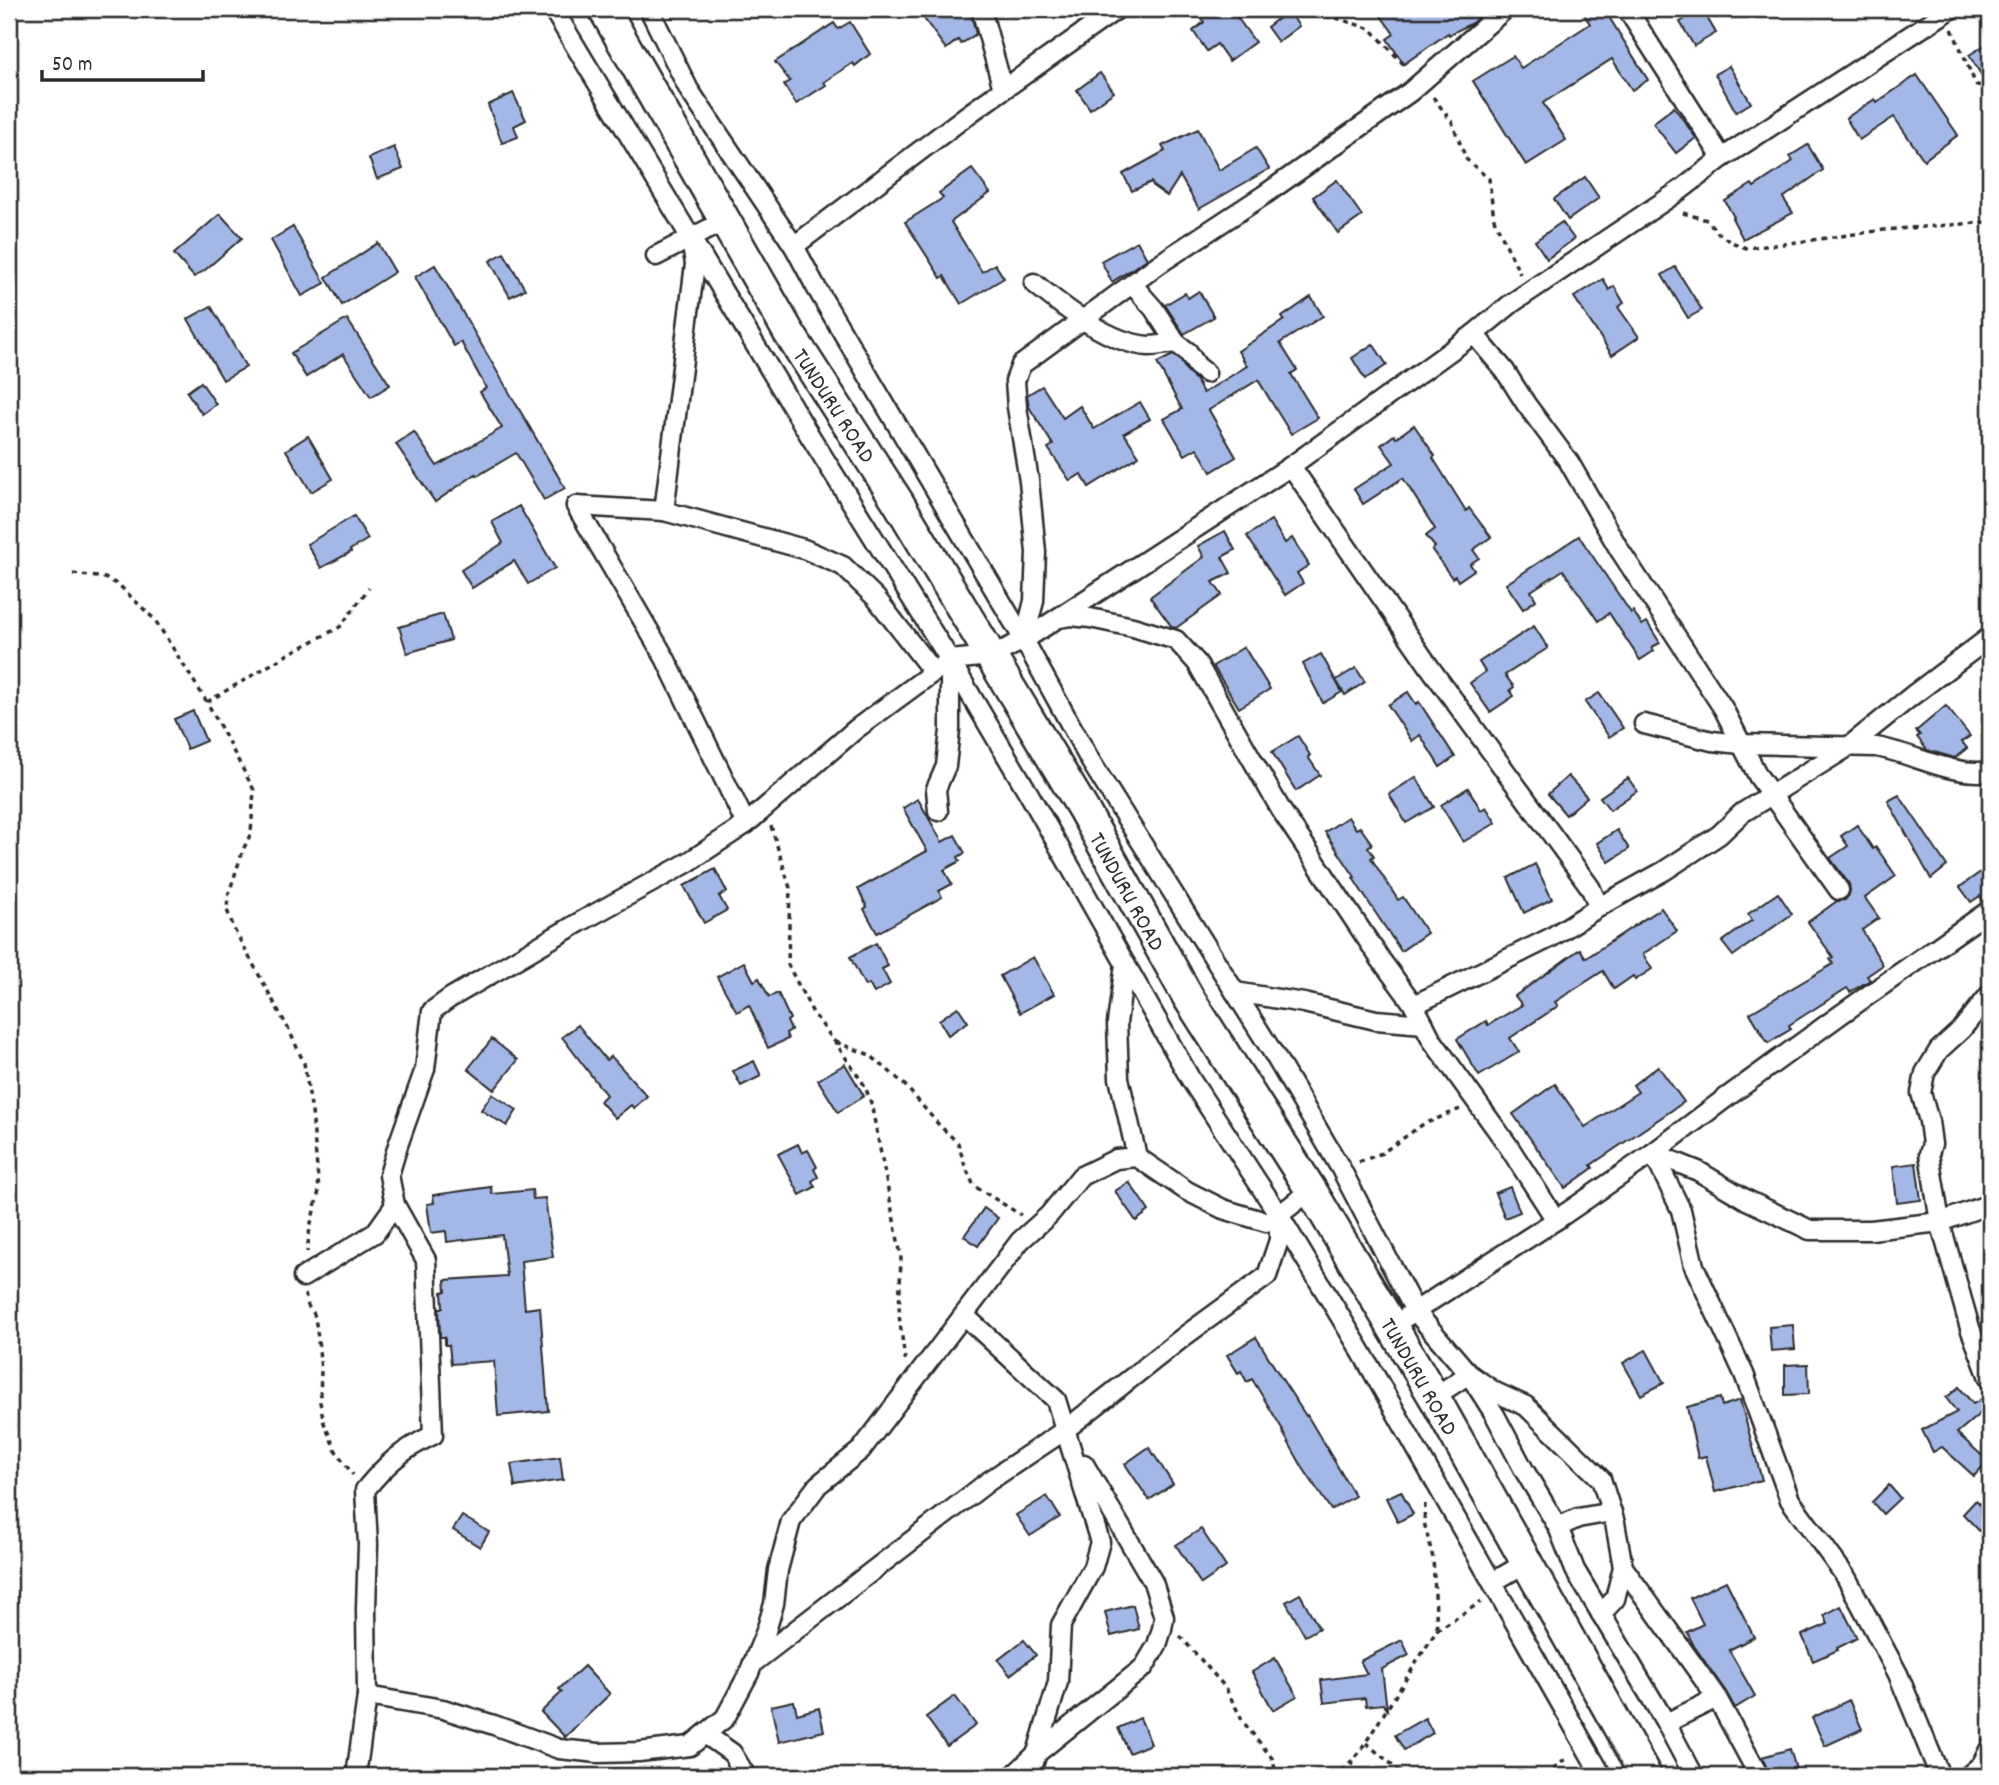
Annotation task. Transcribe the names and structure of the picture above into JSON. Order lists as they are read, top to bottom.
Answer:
{
  "streets": {
    "highway": ["TUNDURU ROAD"]
  },
  "scale_bar": "50 m"
}
